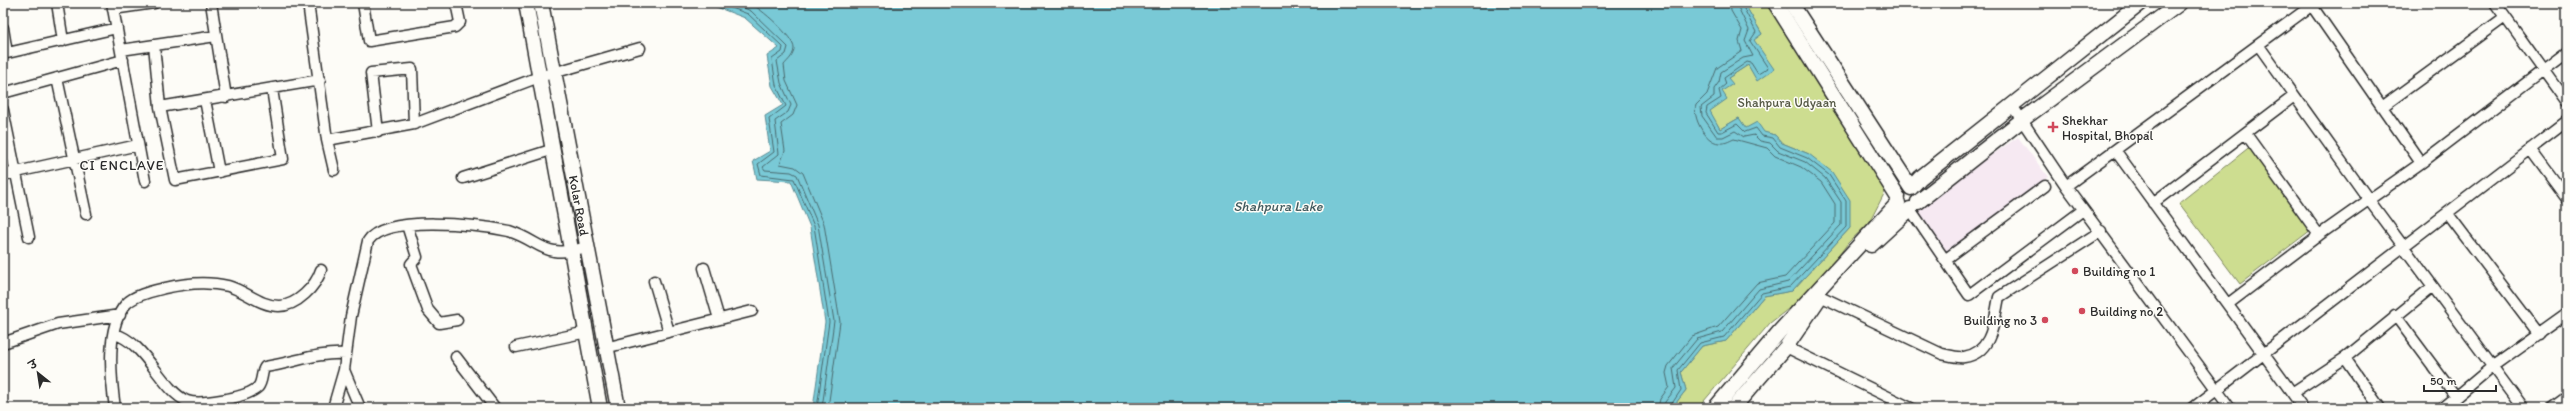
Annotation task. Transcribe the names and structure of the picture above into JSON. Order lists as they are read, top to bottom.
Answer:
{
  "streets": {
    "street": ["Kolar Road"]
  },
  "districts": ["CI ENCLAVE"],
  "water": ["Shahpura Lake"],
  "parks": ["Shahpura Udyaan"],
  "places": {
    "health": ["Shekhar Hospital, Bhopal"],
    "other": ["Building no 1", "Building no 2", "Building no 3"]
  },
  "scale_bar": "50 m",
  "north": "top left"
}
